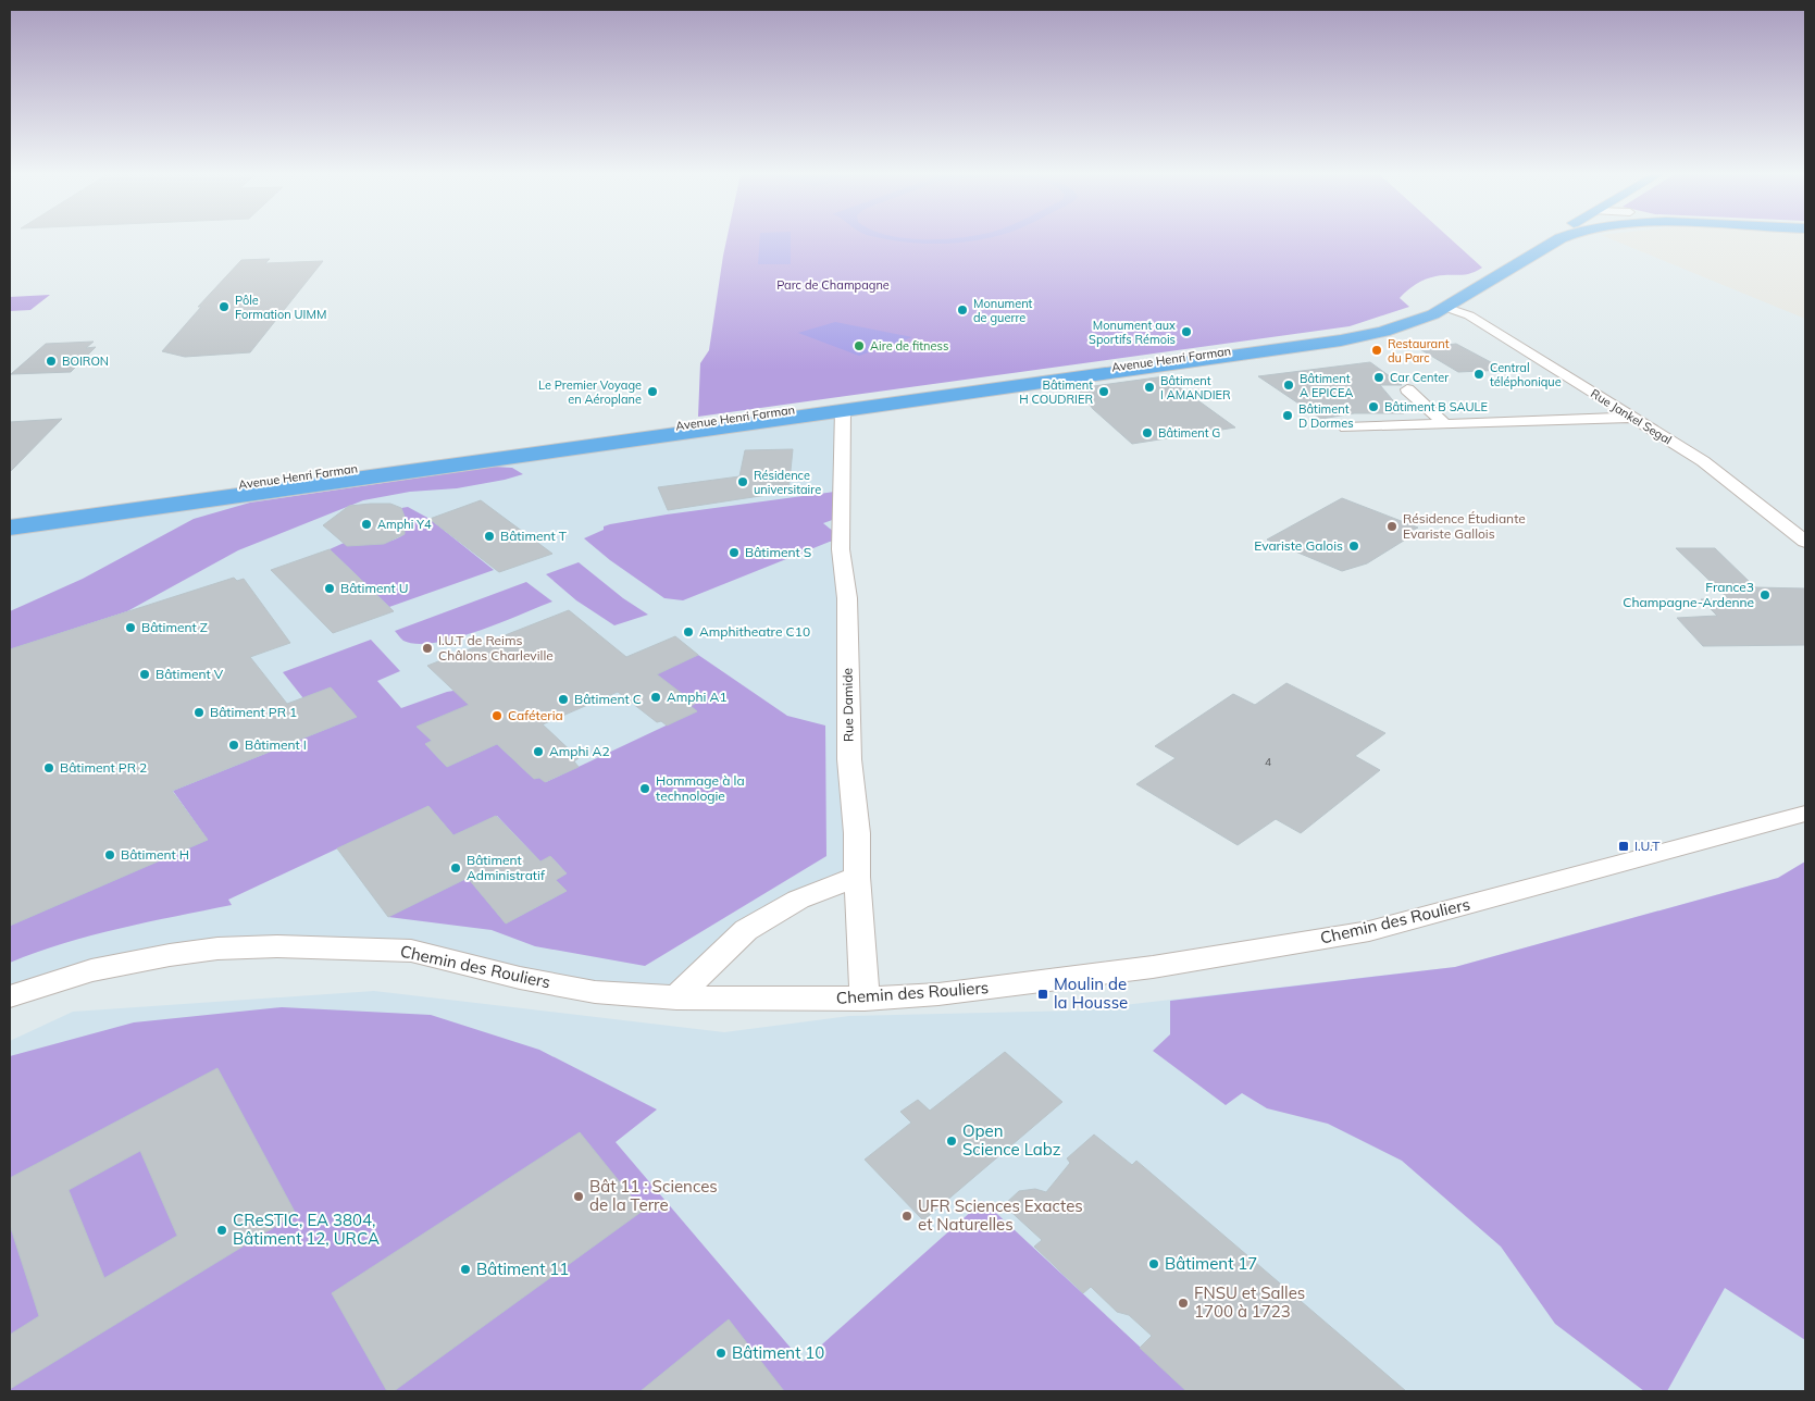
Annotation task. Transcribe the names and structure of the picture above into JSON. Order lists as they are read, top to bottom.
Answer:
{
  "streets": {
    "main road": ["Avenue Henri Farman"],
    "street": ["Rue Jankel Segal", "Rue Damide", "Chemin des Rouliers"]
  },
  "crossings": [
    ["Avenue Henri Farman", "Rue Jankel Segal"],
    ["Avenue Henri Farman", "Rue Damide"],
    ["Rue Damide", "Chemin des Rouliers"]
  ],
  "parks": ["Parc de Champagne"],
  "places": {
    "other": [
      "Pôle Formation UIMM",
      "Monument de guerre",
      "Monument aux Sportifs Rémois",
      "Aire de fitness",
      "Restaurant du Parc",
      "BOIRON",
      "Central téléphonique",
      "Car Center",
      "Bâtiment A EPICEA",
      "Bâtiment I AMANDIER",
      "Le Premier Voyage en Aéroplane",
      "Bâtiment H COUDRIER",
      "Bâtiment B SAULE",
      "Bâtiment D Dormes",
      "Bâtiment G",
      "Résidence universitaire",
      "Amphi Y4",
      "Résidence Étudiante Evariste Gallois",
      "Bâtiment T",
      "Evariste Galois",
      "Bâtiment S",
      "Bâtiment U",
      "France3 Champagne-Ardenne",
      "Bâtiment Z",
      "Amphitheatre C10",
      "I.U.T de Reims Châlons Charleville",
      "Bâtiment V",
      "Amphi A1",
      "Bâtiment C",
      "Bâtiment PR 1",
      "Caféteria",
      "Bâtiment I",
      "Amphi A2",
      "Bâtiment PR 2",
      "Hommage à la technologie",
      "Bâtiment H",
      "Bâtiment Administratif",
      "Open Science Labz",
      "Bât 11 : Sciences de la Terre",
      "UFR Sciences Exactes et Naturelles",
      "CReSTIC, EA 3804, Bâtiment 12, URCA",
      "Bâtiment 17",
      "Bâtiment 11",
      "FNSU et Salles 1700 à 1723",
      "Bâtiment 10"
    ],
    "transit": ["I.U.T", "Moulin de la Housse"]
  },
  "house_numbers": ["4"]
}
